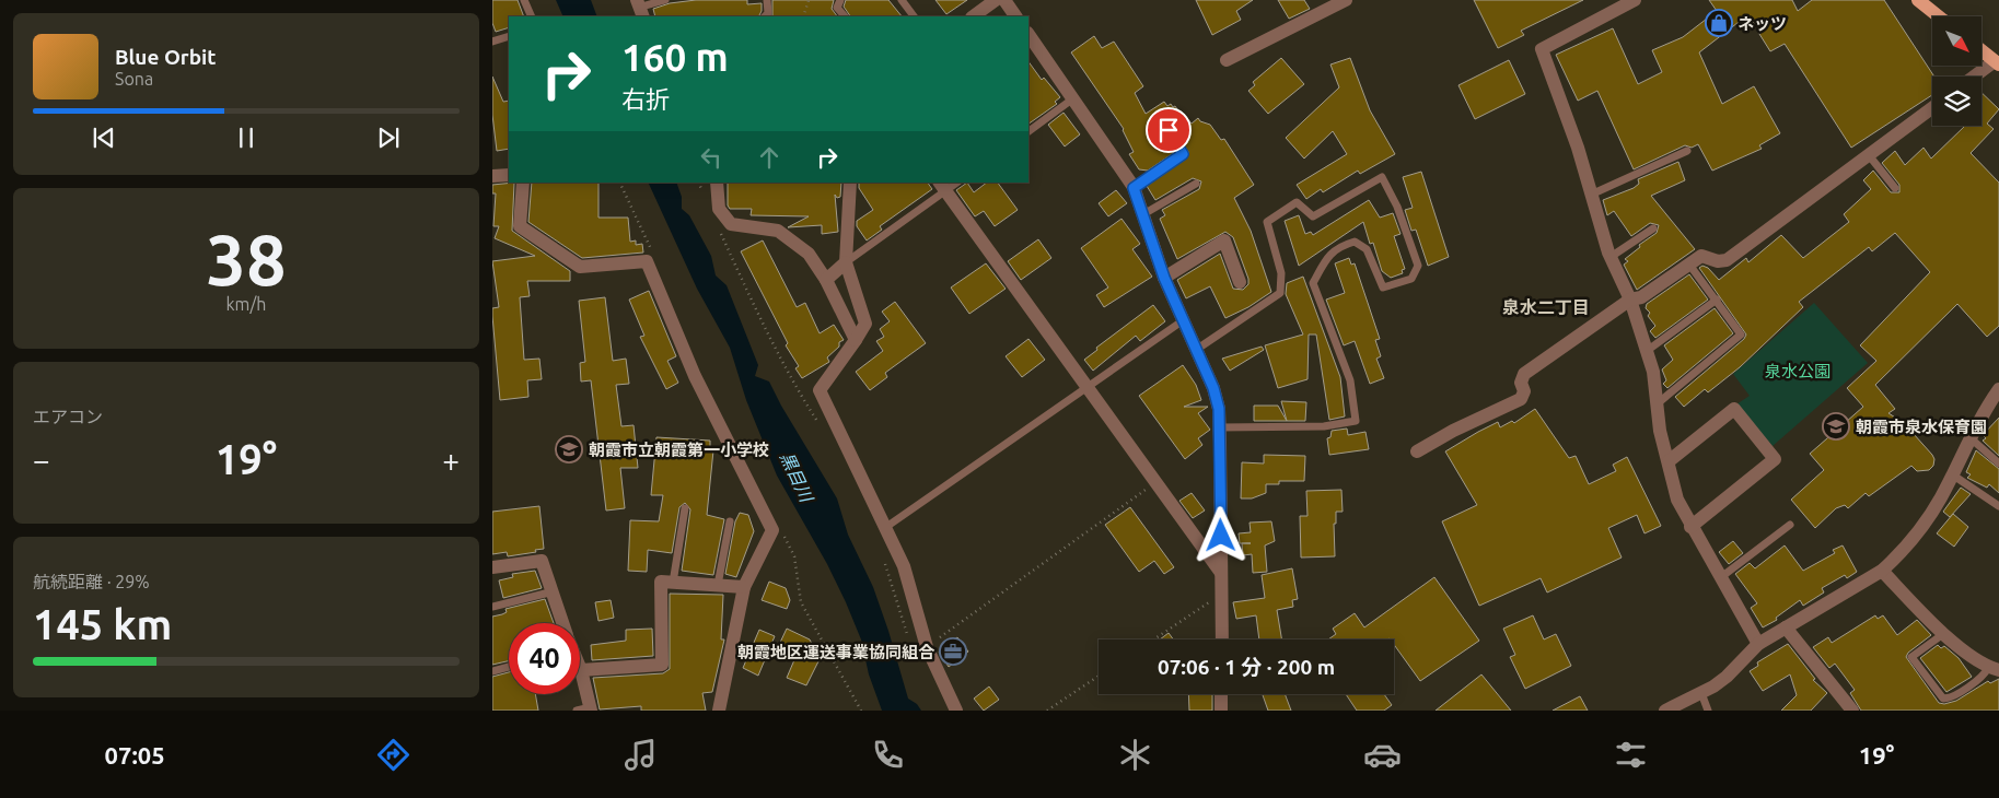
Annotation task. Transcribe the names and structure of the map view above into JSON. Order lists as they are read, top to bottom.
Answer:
{
  "districts": ["泉水二丁目"],
  "water": ["黒目川"],
  "parks": ["泉水公園"],
  "places": {
    "shop": ["ネッツ"],
    "school or university": ["朝霞市泉水保育園", "朝霞市立朝霞第一小学校"],
    "office": ["朝霞地区運送事業協同組合"]
  },
  "north": "bottom right",
  "page": {
    "turn": ["160 m", "右折"],
    "song": ["Blue Orbit", "Sona"],
    "tile": [
      ["38", "km/h"],
      "エアコン",
      ["航続距離 · 29%", "145 km"]
    ],
    "heat": ["−", "19°", "+"],
    "limit": "40",
    "trip": "07:06 · 1 分 · 200 m",
    "tabs": ["07:05", "19°"]
  }
}
